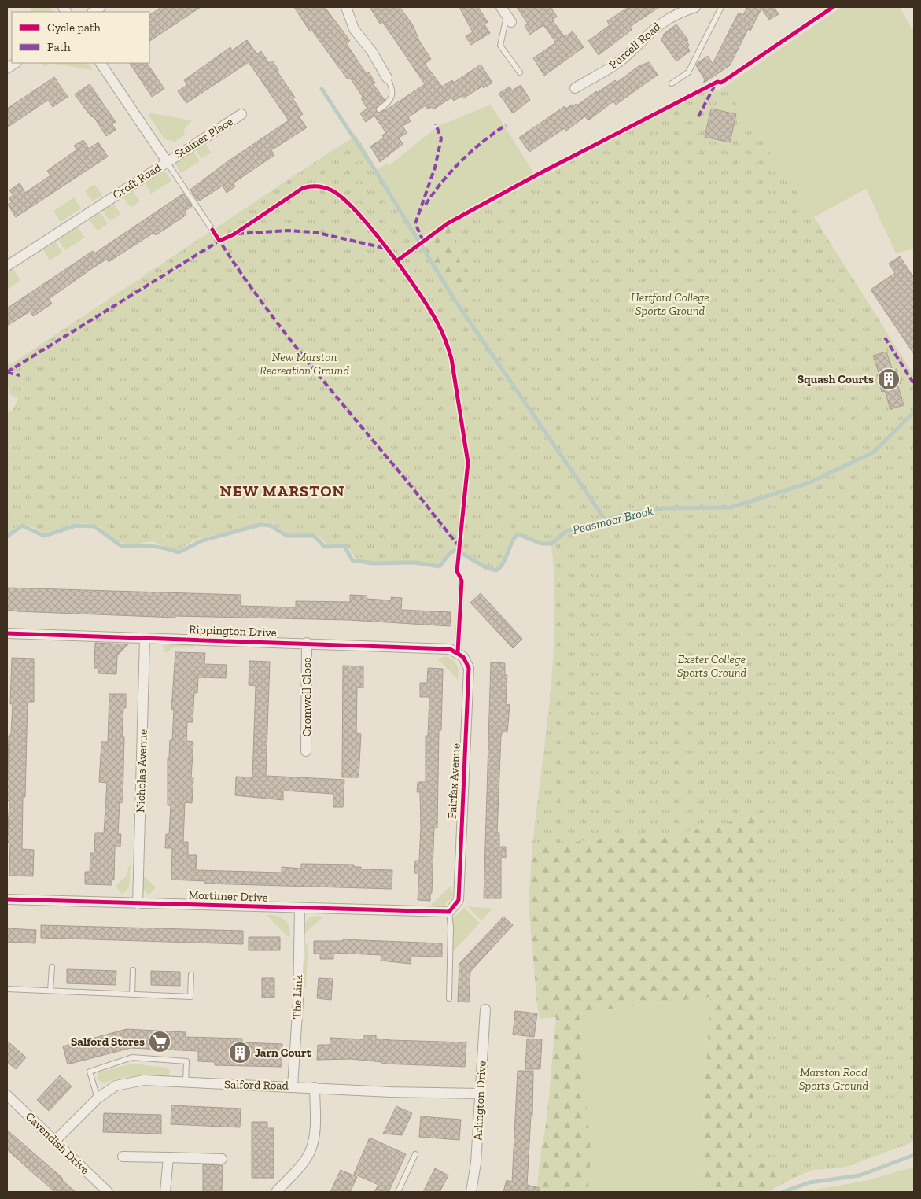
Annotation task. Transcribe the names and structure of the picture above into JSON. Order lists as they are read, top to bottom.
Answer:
{
  "streets": {
    "street": [
      "Purcell Road",
      "Stainer Place",
      "Croft Road",
      "Rippington Drive",
      "Cromwell Close",
      "Nicholas Avenue",
      "Fairfax Avenue",
      "Mortimer Drive",
      "The Link",
      "Salford Road",
      "Arlington Drive",
      "Cavendish Drive"
    ]
  },
  "crossings": [
    ["Stainer Place", "Croft Road"],
    ["Rippington Drive", "Cromwell Close"],
    ["Rippington Drive", "Nicholas Avenue"],
    ["Rippington Drive", "Fairfax Avenue"],
    ["Nicholas Avenue", "Mortimer Drive"],
    ["Fairfax Avenue", "Mortimer Drive"],
    ["Mortimer Drive", "The Link"],
    ["The Link", "Salford Road"],
    ["Salford Road", "Arlington Drive"],
    ["Salford Road", "Cavendish Drive"]
  ],
  "districts": ["NEW MARSTON"],
  "water": ["Peasmoor Brook"],
  "parks": [
    "Hertford College Sports Ground",
    "New Marston Recreation Ground",
    "Exeter College Sports Ground",
    "Marston Road Sports Ground"
  ],
  "places": {
    "building": ["Squash Courts", "Jarn Court"],
    "supermarket": ["Salford Stores"]
  },
  "legend": ["Cycle path", "Path"]
}
